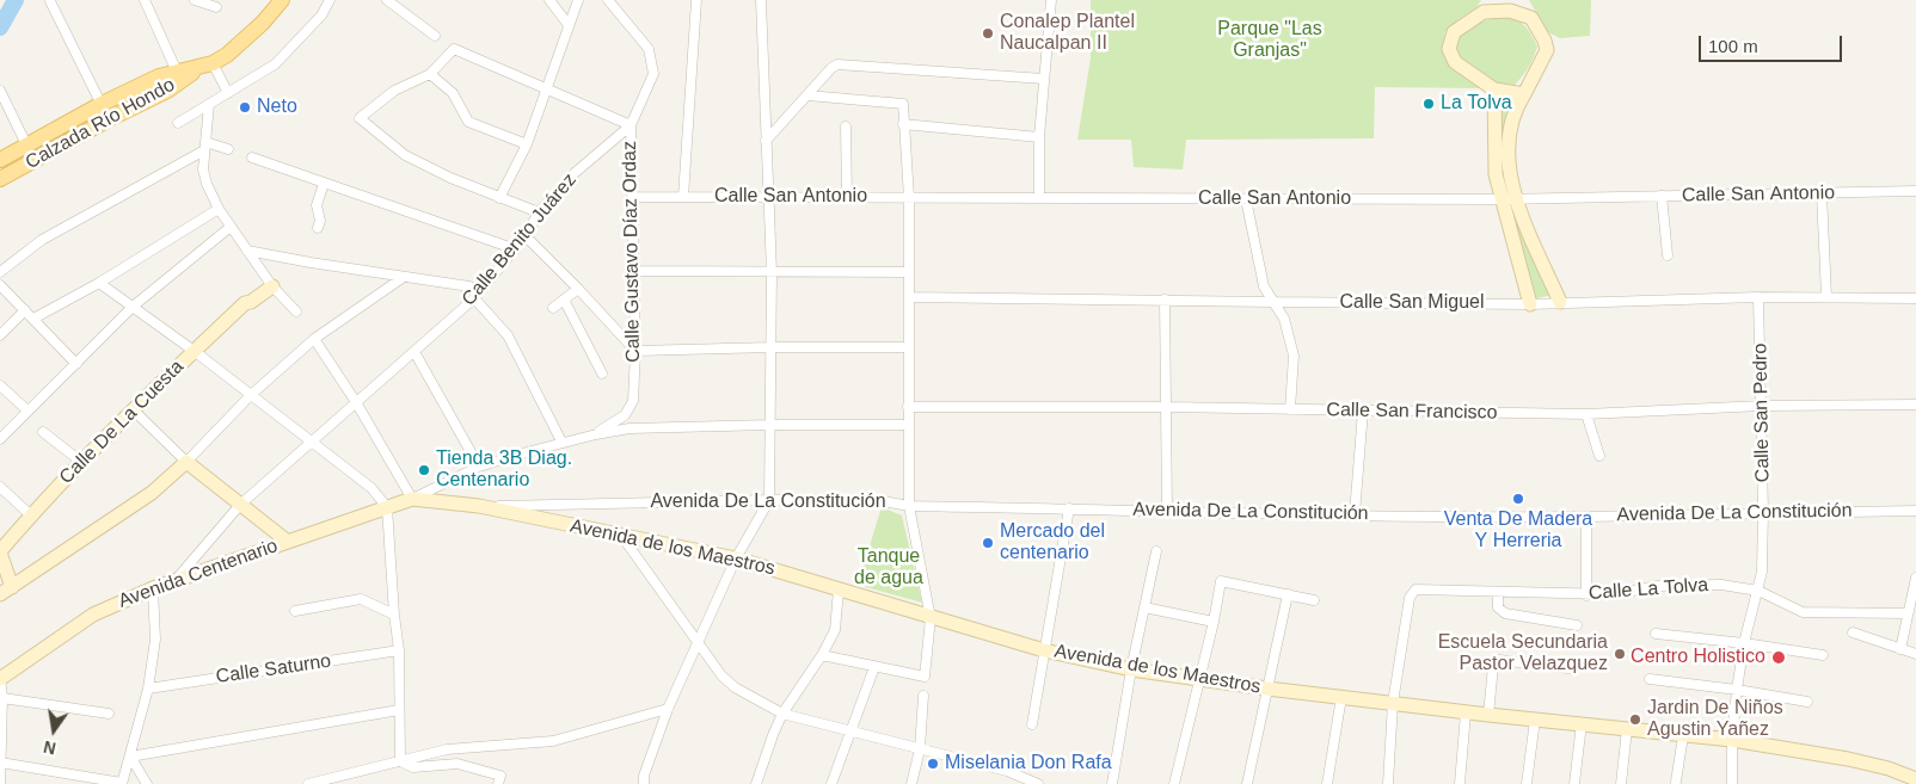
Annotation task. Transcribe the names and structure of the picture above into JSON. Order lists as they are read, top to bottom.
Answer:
{
  "streets": {
    "main road": [
      "Calzada Río Hondo",
      "Calle De La Cuesta",
      "Avenida de los Maestros",
      "Avenida Centenario"
    ],
    "street": [
      "Calle San Antonio",
      "Calle Benito Juárez",
      "Calle Gustavo Díaz Ordaz",
      "Calle San Miguel",
      "Calle San Francisco",
      "Calle San Pedro",
      "Avenida De La Constitución",
      "Calle La Tolva",
      "Calle Saturno"
    ]
  },
  "crossings": [
    ["Calle San Antonio", "Calle Gustavo Díaz Ordaz"],
    ["Calle Benito Juárez", "Calle Gustavo Díaz Ordaz"],
    ["Calle Benito Juárez", "Avenida Centenario"],
    ["Calle San Miguel", "Calle San Pedro"],
    ["Calle San Francisco", "Calle San Pedro"],
    ["Calle San Pedro", "Avenida De La Constitución"],
    ["Calle San Pedro", "Avenida de los Maestros"],
    ["Calle San Pedro", "Calle La Tolva"],
    ["Avenida De La Constitución", "Avenida de los Maestros"],
    ["Avenida de los Maestros", "Avenida Centenario"],
    ["Avenida de los Maestros", "Calle La Tolva"]
  ],
  "parks": ["Parque \"Las Granjas\"", "Tanque de agua"],
  "places": [
    "Conalep Plantel Naucalpan II",
    "La Tolva",
    "Neto",
    "Tienda 3B Diag. Centenario",
    "Venta De Madera Y Herreria",
    "Mercado del centenario",
    "Escuela Secundaria Pastor Velazquez",
    "Centro Holistico",
    "Jardin De Niños Agustin Yañez",
    "Miselania Don Rafa"
  ],
  "scale_bar": "100 m",
  "north": "bottom"
}
